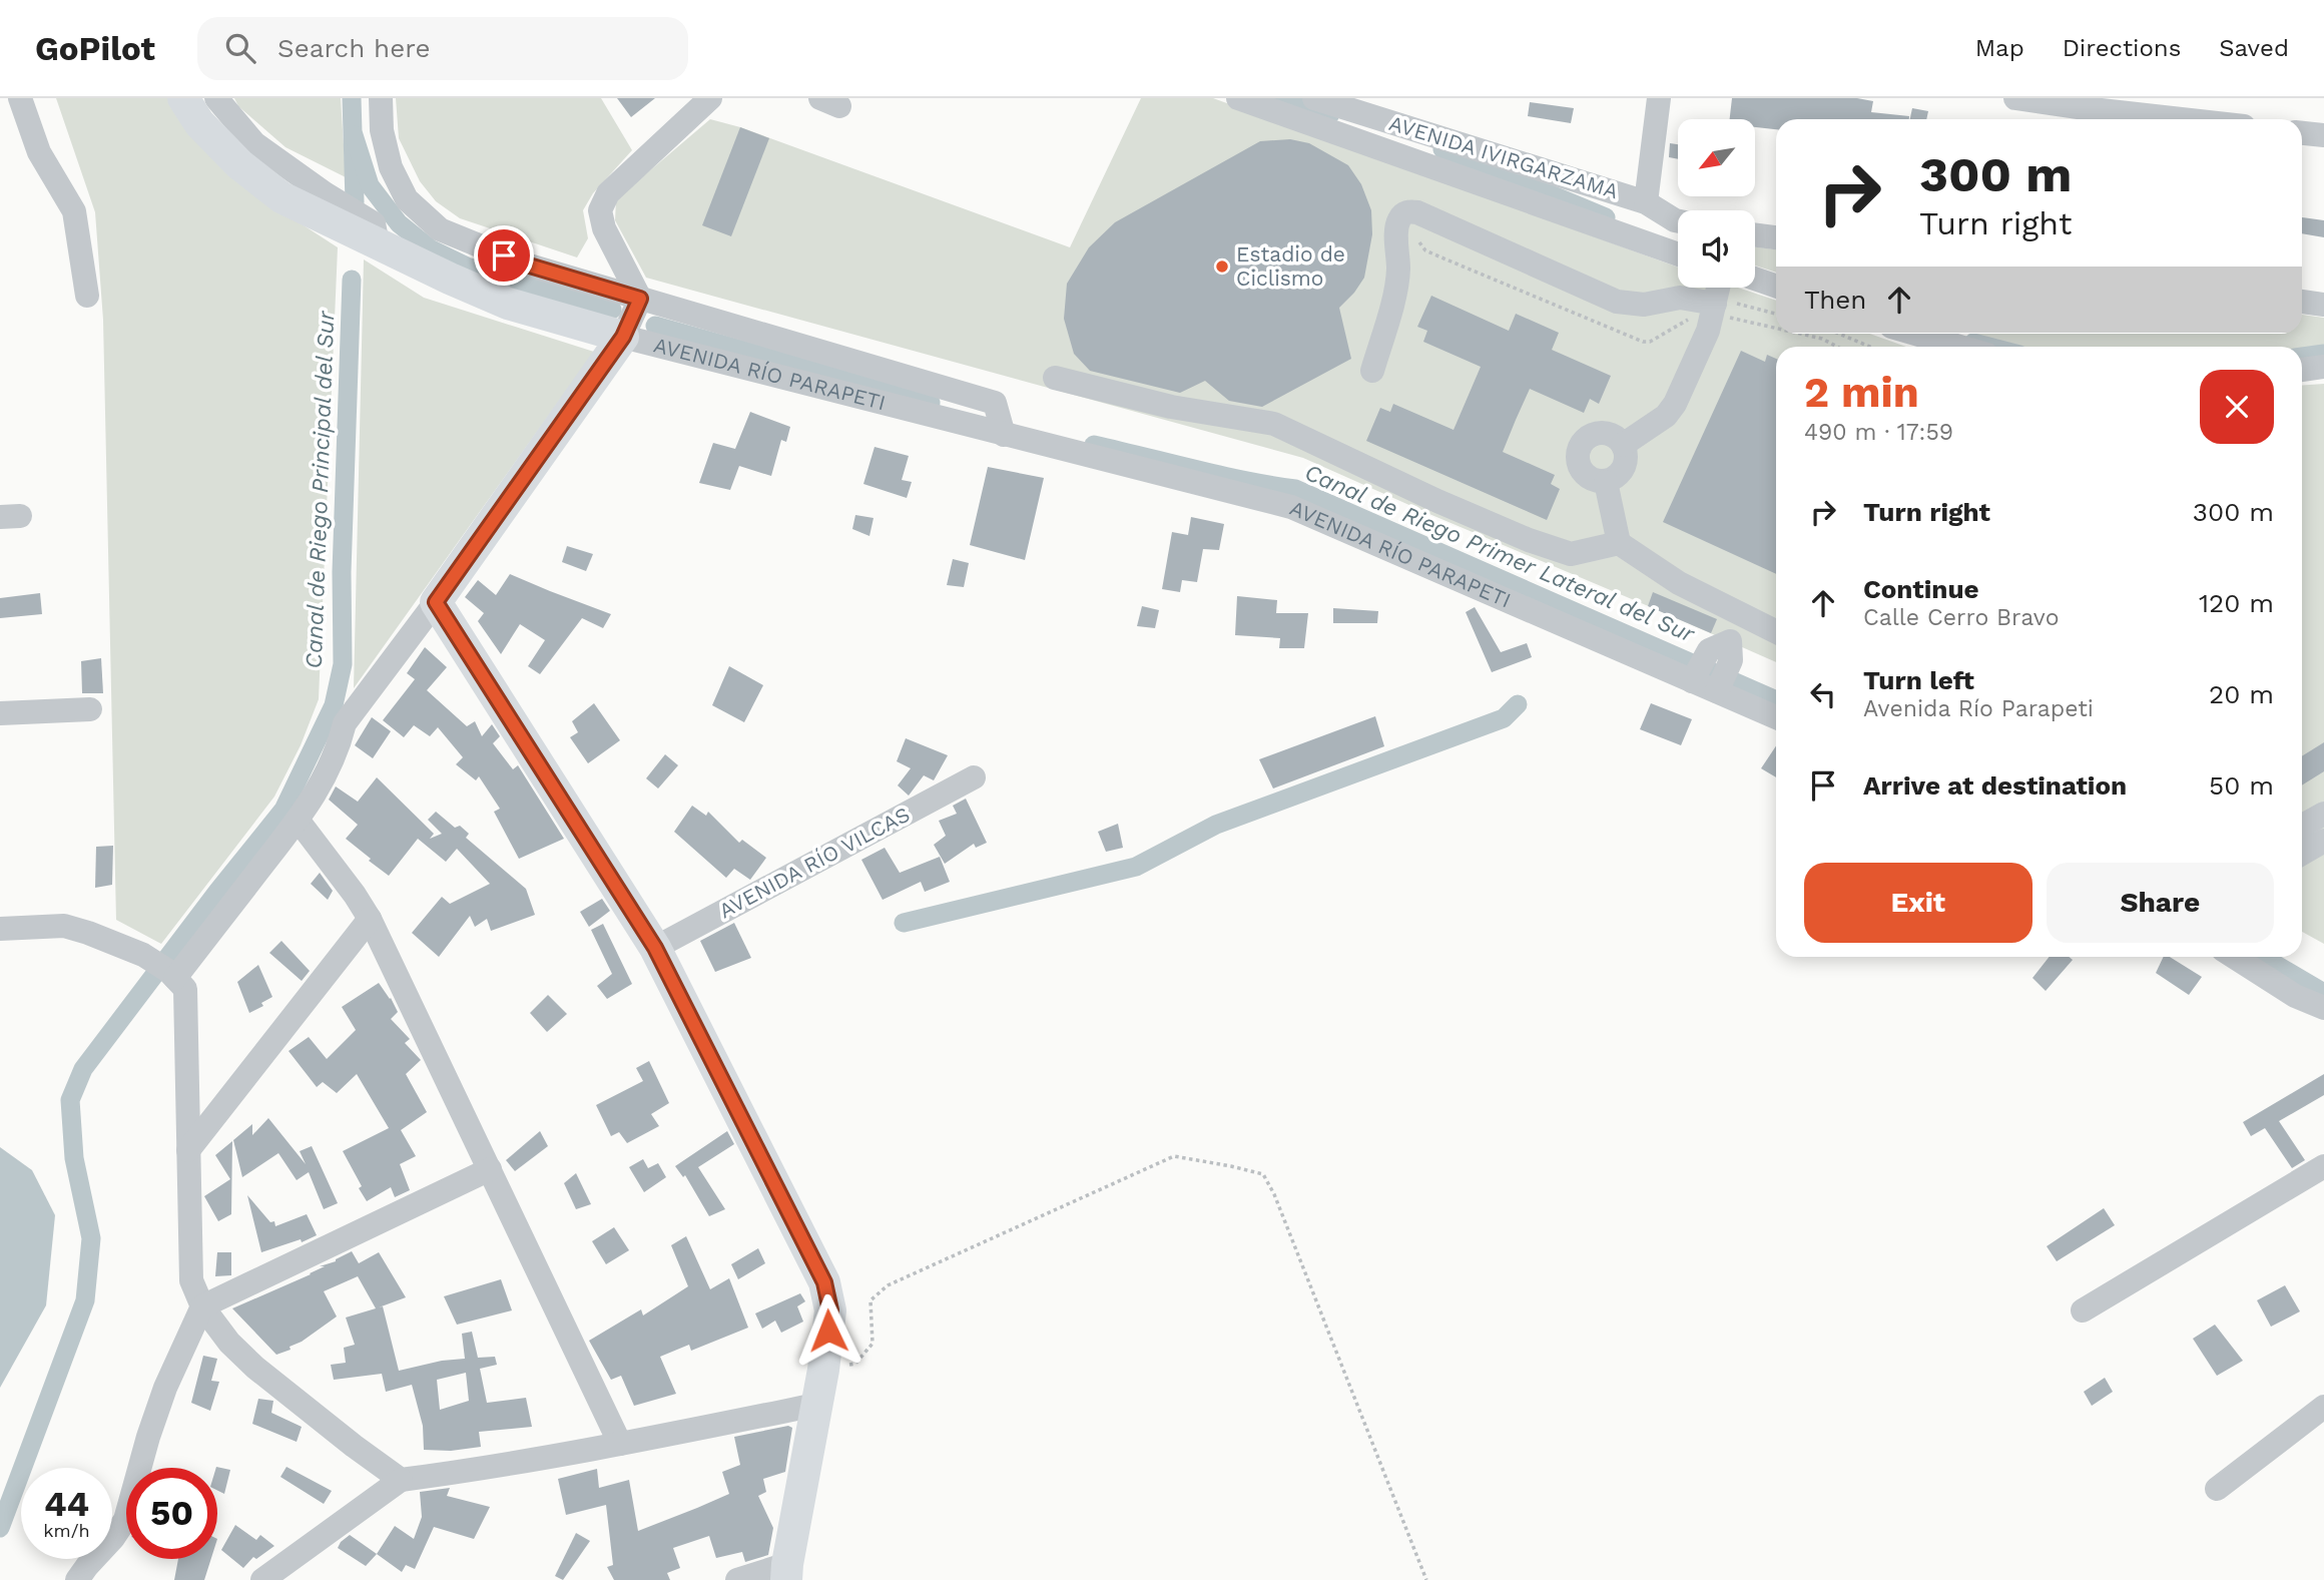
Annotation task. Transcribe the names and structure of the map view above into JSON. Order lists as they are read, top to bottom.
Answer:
{
  "streets": {
    "main road": ["AVENIDA RÍO PARAPETI"],
    "street": ["AVENIDA IVIRGARZAMA", "AVENIDA RÍO VILCAS"]
  },
  "water": ["Canal de Riego Principal del Sur", "Canal de Riego Primer Lateral del Sur"],
  "places": ["Estadio de Ciclismo"],
  "north": "bottom left",
  "page": {
    "header": "GoPilot",
    "search": "Search here",
    "nav": ["Map", "Directions", "Saved"],
    "turn": ["300 m", "Turn right"],
    "then": "Then",
    "heading": ["2 min", "490 m · 17:59"],
    "list": [
      {
        "name": "Turn right",
        "value": "300 m"
      },
      {
        "name": "Continue",
        "note": "Calle Cerro Bravo",
        "value": "120 m"
      },
      {
        "name": "Turn left",
        "note": "Avenida Río Parapeti",
        "value": "20 m"
      },
      {
        "name": "Arrive at destination",
        "value": "50 m"
      }
    ],
    "buttons": ["Exit", "Share"],
    "speed": "44 km/h",
    "limit": "50"
  }
}
